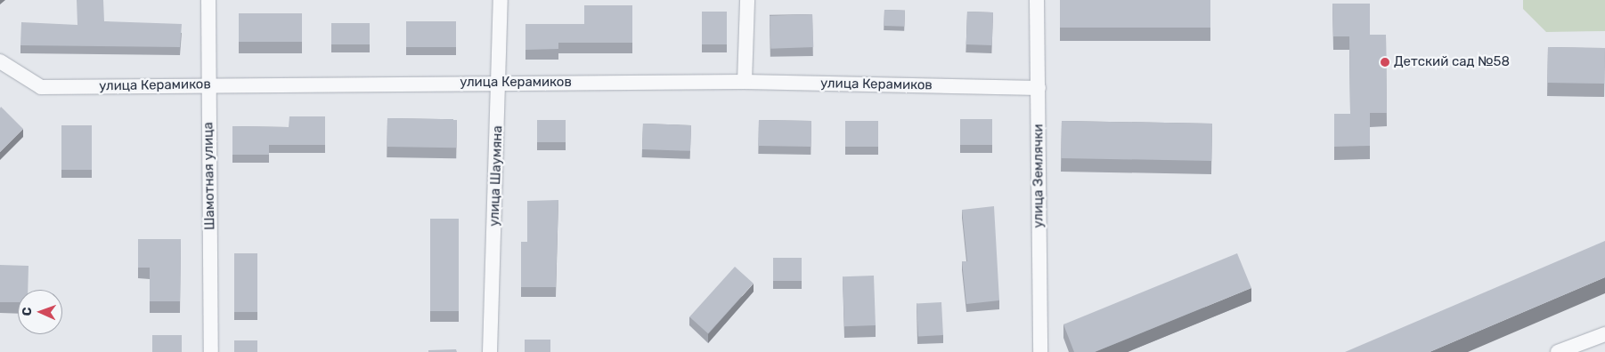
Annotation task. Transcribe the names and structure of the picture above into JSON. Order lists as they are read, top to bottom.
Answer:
{
  "streets": {
    "street": [
      "улица Керамиков",
      "Шамотная улица",
      "улица Шаумяна",
      "улица Землячки"
    ]
  },
  "crossings": [
    ["улица Керамиков", "Шамотная улица"],
    ["улица Керамиков", "улица Шаумяна"],
    ["улица Керамиков", "улица Землячки"]
  ],
  "places": ["Детский сад №58"],
  "north": "left"
}
